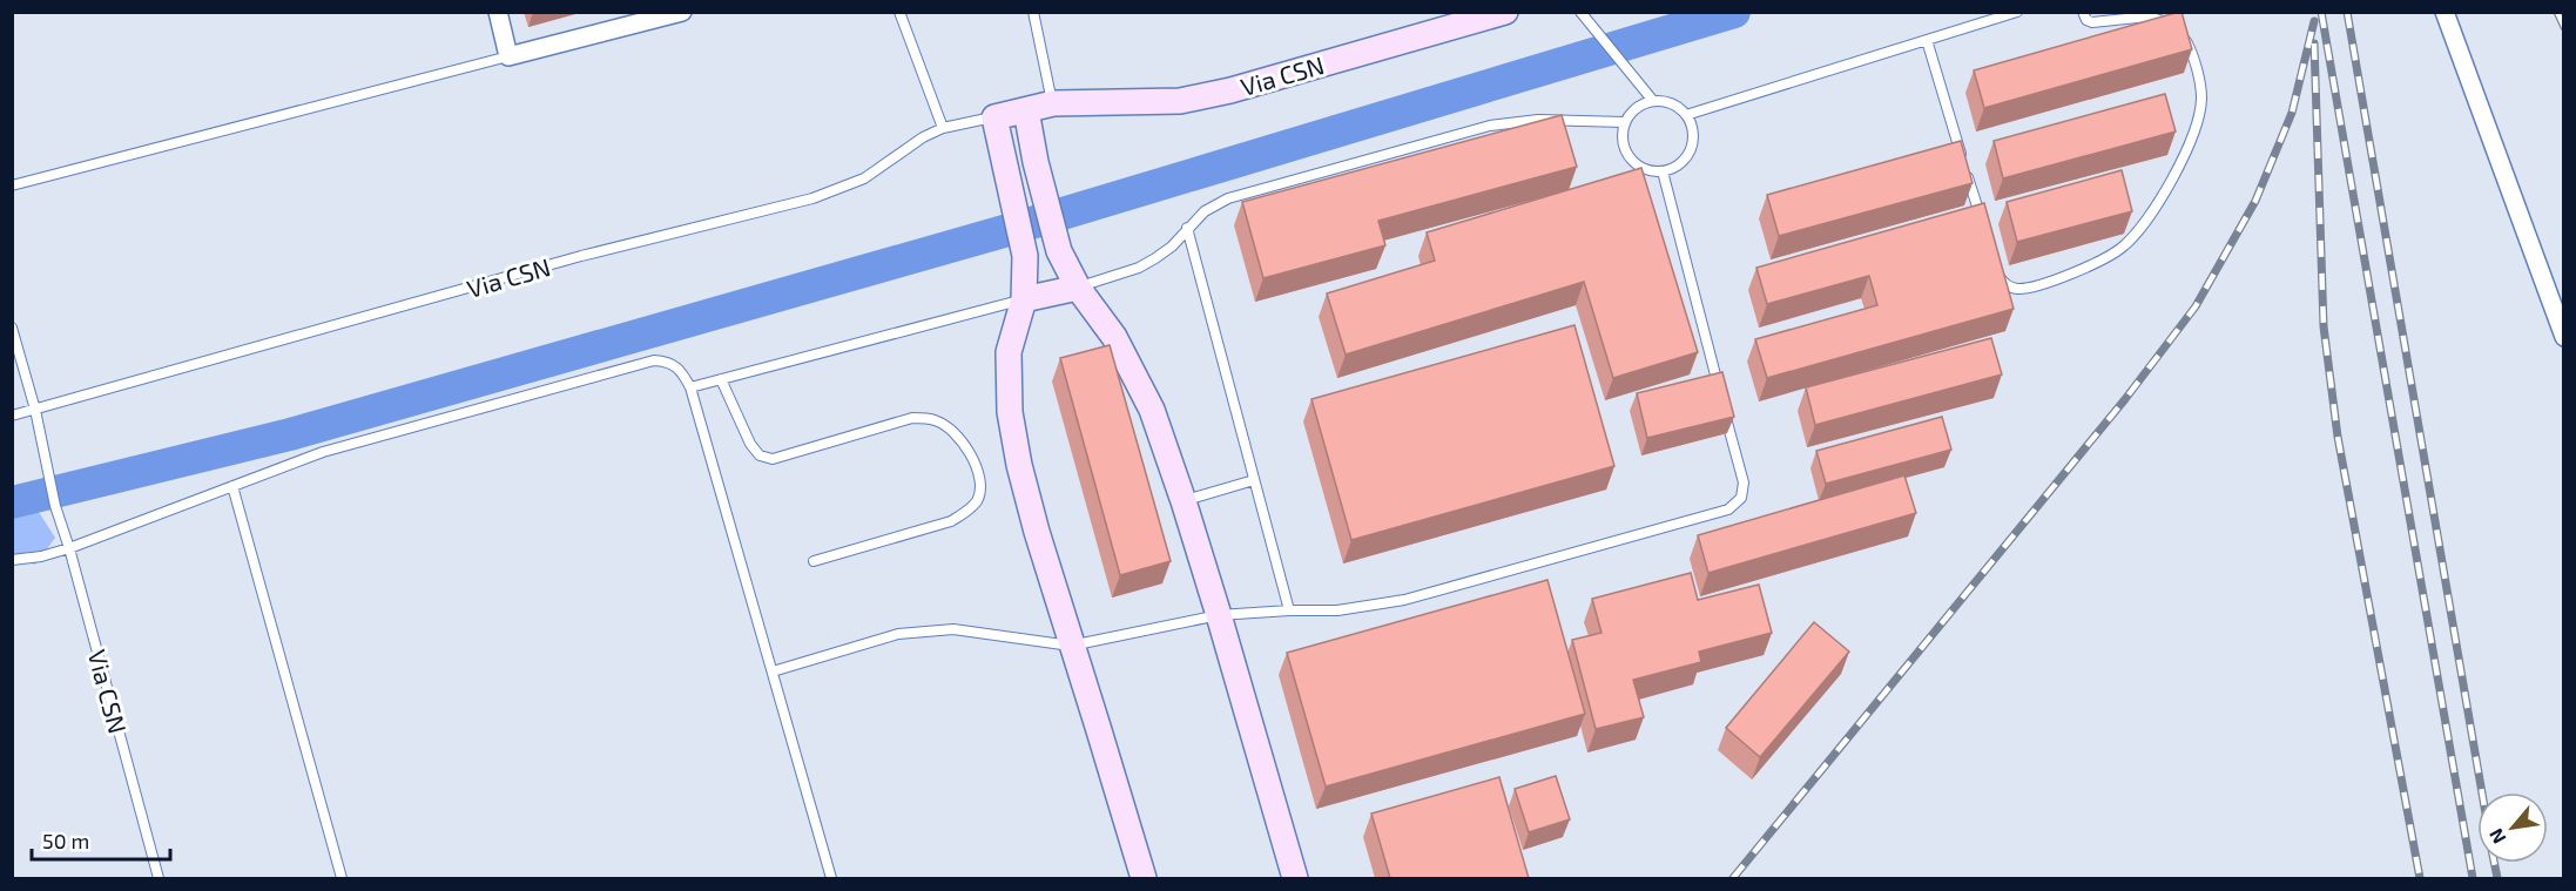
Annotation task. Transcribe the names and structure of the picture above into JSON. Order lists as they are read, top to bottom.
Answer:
{
  "streets": {
    "street": ["Via CSN"]
  },
  "scale_bar": "50 m",
  "north": "bottom left"
}
